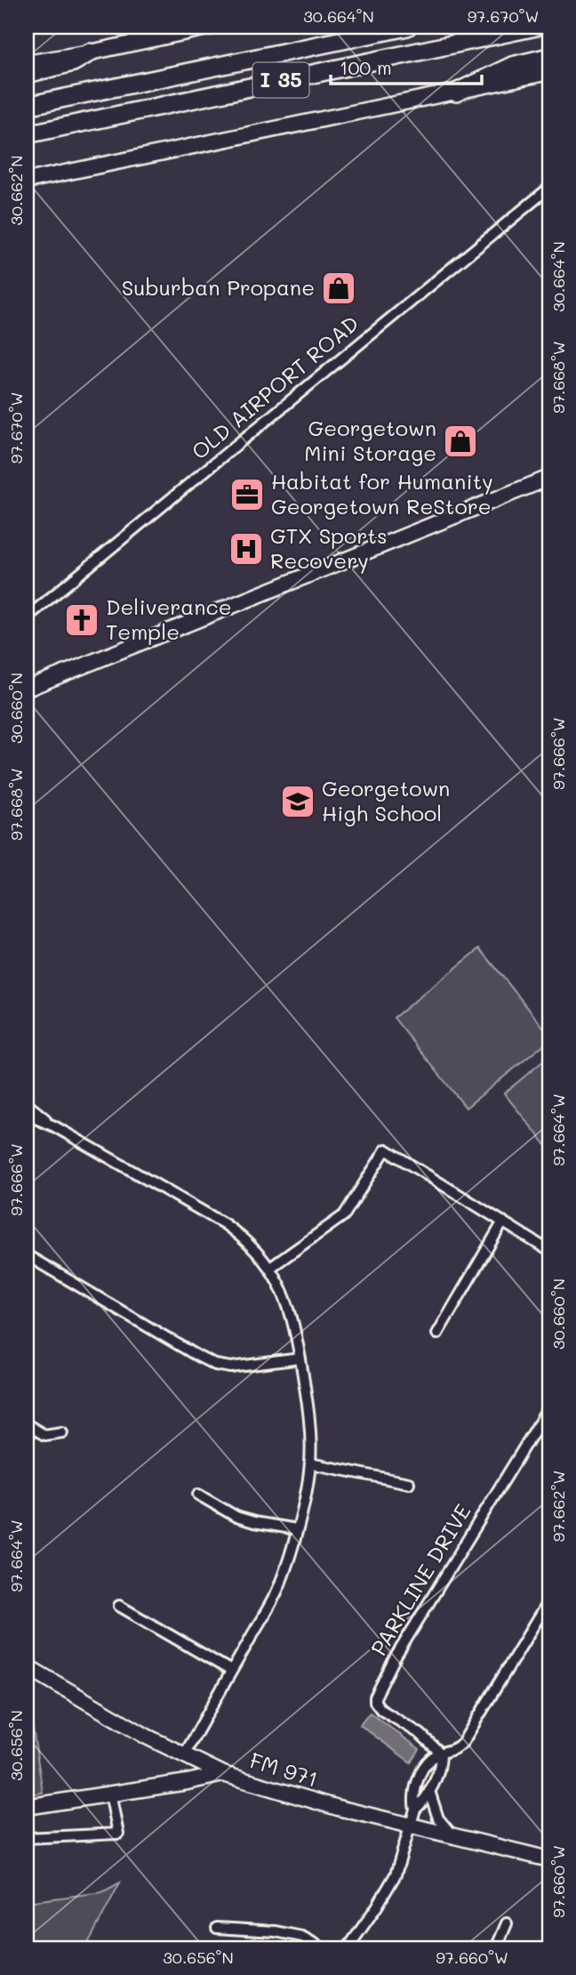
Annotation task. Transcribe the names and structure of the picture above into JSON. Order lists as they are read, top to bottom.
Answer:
{
  "streets": {
    "highway": ["I 35"],
    "main road": ["FM 971"],
    "street": ["OLD AIRPORT ROAD", "PARKLINE DRIVE"]
  },
  "places": {
    "shop": ["Suburban Propane", "Georgetown Mini Storage"],
    "office": ["Habitat for Humanity Georgetown ReStore"],
    "hospital": ["GTX Sports Recovery"],
    "church": ["Deliverance Temple"],
    "school or university": ["Georgetown High School"]
  },
  "scale_bar": "100 m",
  "coordinates": [
    "30.664°N",
    "97.670°W",
    "30.662°N",
    "97.668°W",
    "30.660°N",
    "97.666°W",
    "97.664°W",
    "97.662°W",
    "30.656°N",
    "97.660°W"
  ]
}
